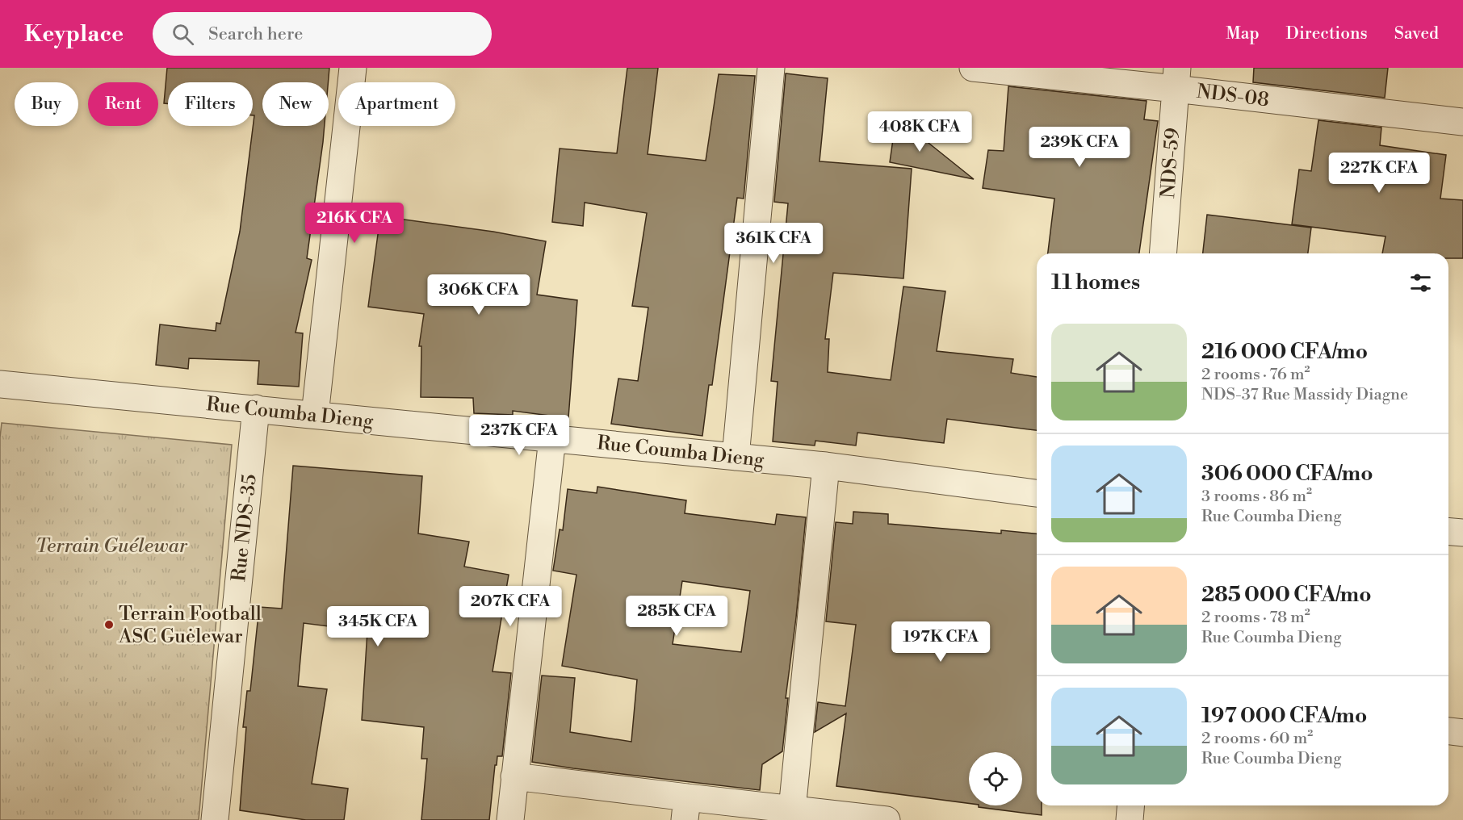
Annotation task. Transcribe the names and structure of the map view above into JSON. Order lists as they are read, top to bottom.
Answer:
{
  "streets": {
    "street": [
      "NDS-08",
      "NDS-59",
      "Rue Coumba Dieng",
      "Rue NDS-35"
    ]
  },
  "crossings": [
    ["NDS-08", "NDS-59"],
    ["Rue Coumba Dieng", "Rue NDS-35"]
  ],
  "parks": ["Terrain Guélewar"],
  "places": ["Terrain Football ASC Guėlewar"],
  "page": {
    "header": "Keyplace",
    "search": "Search here",
    "nav": ["Map", "Directions", "Saved"],
    "chip": [
      "Buy",
      "Rent",
      "Filters",
      "New",
      "Apartment"
    ],
    "price": [
      "408K CFA",
      "239K CFA",
      "227K CFA",
      "216K CFA",
      "361K CFA",
      "306K CFA",
      "237K CFA",
      "207K CFA",
      "285K CFA",
      "345K CFA",
      "197K CFA"
    ],
    "heading": "11 homes",
    "list": [
      {
        "name": "216 000 CFA/mo",
        "note": "2 rooms · 76 m² · NDS-37 Rue Massidy Diagne"
      },
      {
        "name": "306 000 CFA/mo",
        "note": "3 rooms · 86 m² · Rue Coumba Dieng"
      },
      {
        "name": "285 000 CFA/mo",
        "note": "2 rooms · 78 m² · Rue Coumba Dieng"
      },
      {
        "name": "197 000 CFA/mo",
        "note": "2 rooms · 60 m² · Rue Coumba Dieng"
      }
    ]
  }
}
